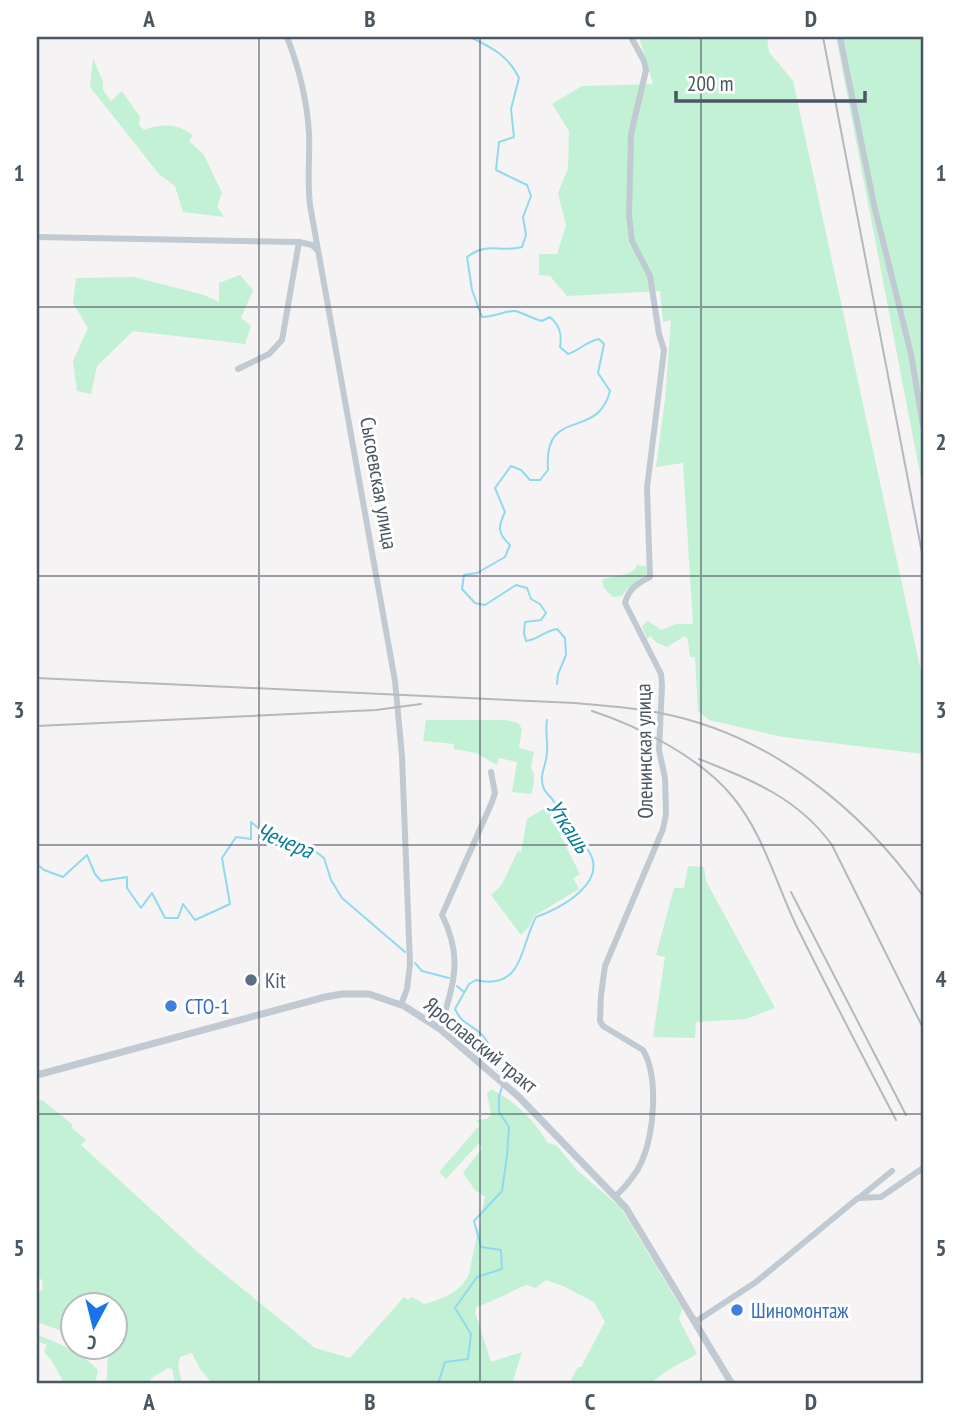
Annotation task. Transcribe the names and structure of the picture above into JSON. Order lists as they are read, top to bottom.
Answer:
{
  "streets": {
    "street": ["Сысоевская улица", "Оленинская улица", "Ярославский тракт"]
  },
  "crossings": [
    ["Сысоевская улица", "Ярославский тракт"],
    ["Оленинская улица", "Ярославский тракт"]
  ],
  "water": ["Уткашь", "Чечера"],
  "places": ["Kit", "СТО-1", "Шиномонтаж"],
  "scale_bar": "200 m",
  "north": "bottom",
  "grid": {
    "columns": [
      "A",
      "B",
      "C",
      "D"
    ],
    "rows": [
      "1",
      "2",
      "3",
      "4",
      "5"
    ]
  }
}
